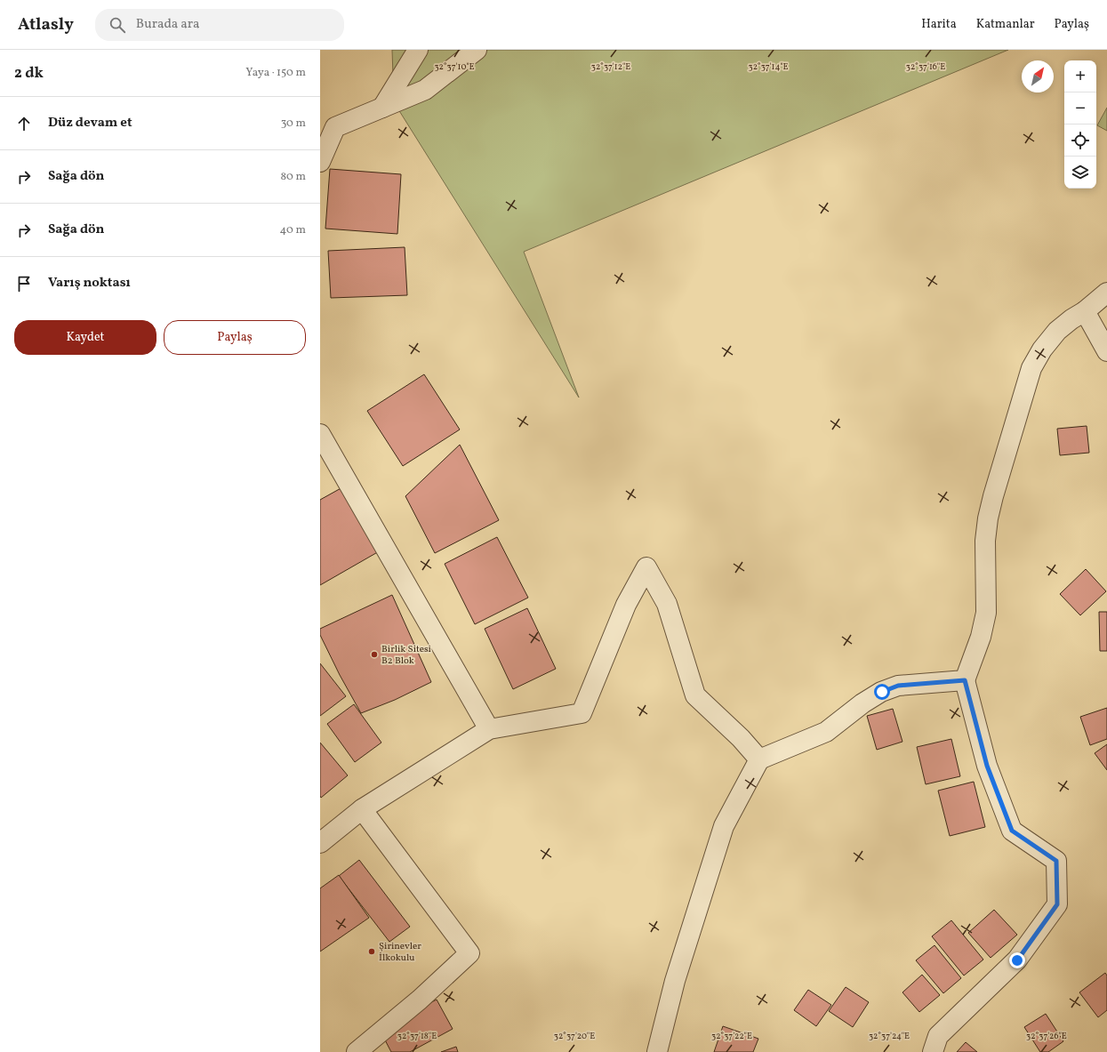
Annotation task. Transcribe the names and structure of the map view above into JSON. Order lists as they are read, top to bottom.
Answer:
{
  "places": ["Birlik Sitesi B2 Blok", "Şirinevler İlkokulu"],
  "north": "top right",
  "page": {
    "header": "Atlasly",
    "search": "Burada ara",
    "nav": ["Harita", "Katmanlar", "Paylaş"],
    "heading": ["2 dk", "Yaya · 150 m"],
    "map_buttons": ["+", "−"],
    "list": [
      ["Düz devam et", "30 m"],
      ["Sağa dön", "80 m"],
      ["Sağa dön", "40 m"],
      "Varış noktası"
    ],
    "buttons": ["Kaydet", "Paylaş"]
  },
  "coordinates": [
    "32°37'10\"E",
    "32°37'12\"E",
    "32°37'14\"E",
    "32°37'16\"E",
    "32°37'18\"E",
    "32°37'20\"E",
    "32°37'22\"E",
    "32°37'24\"E",
    "32°37'26\"E"
  ]
}
